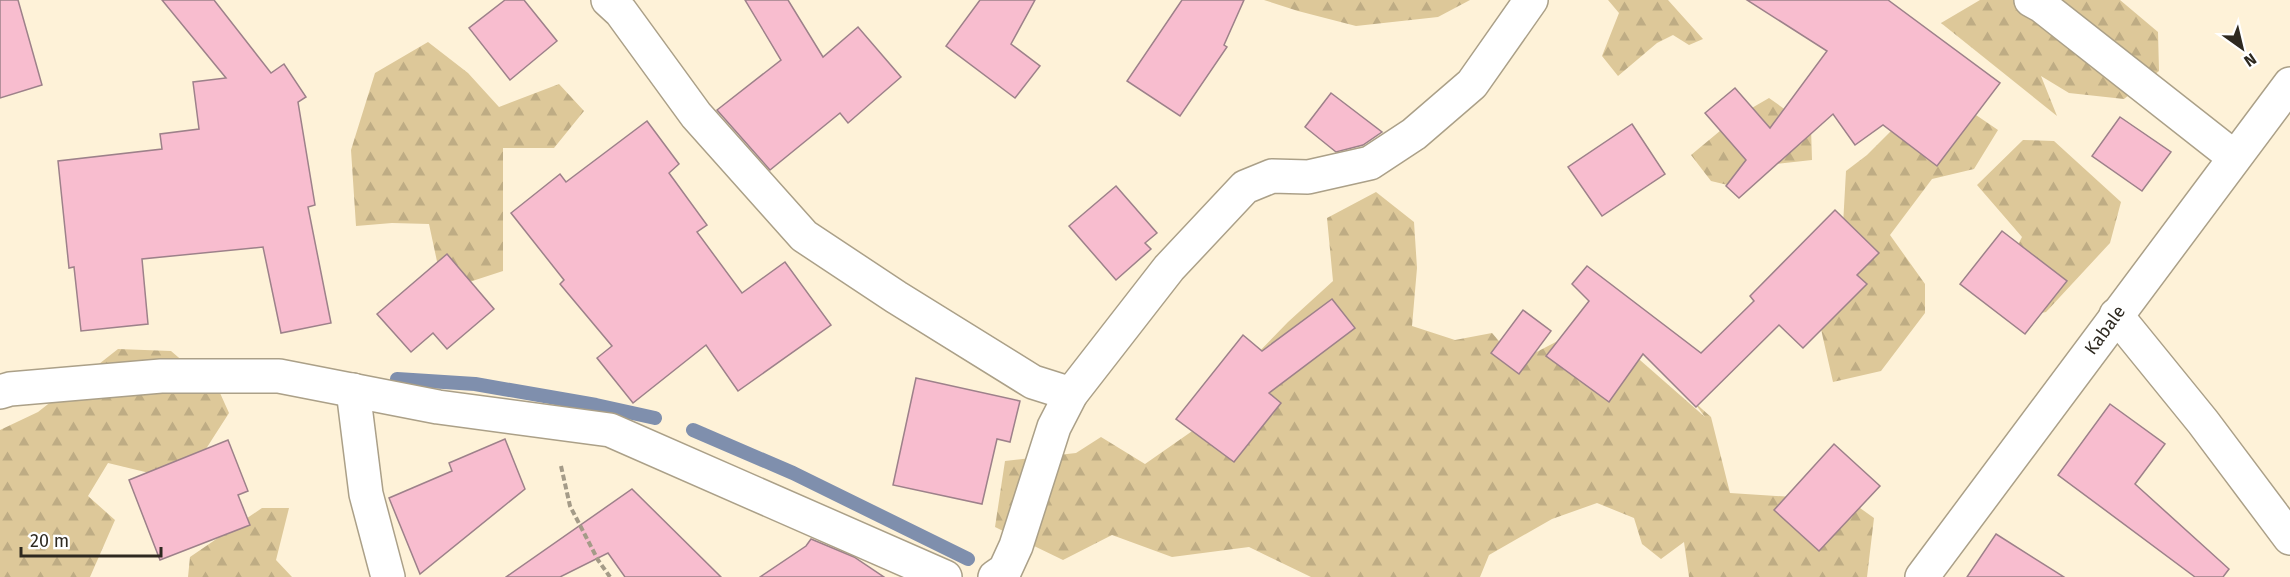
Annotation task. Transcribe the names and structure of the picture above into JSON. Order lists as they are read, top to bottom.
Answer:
{
  "streets": {
    "street": ["Kabale"]
  },
  "scale_bar": "20 m",
  "north": "bottom right"
}
